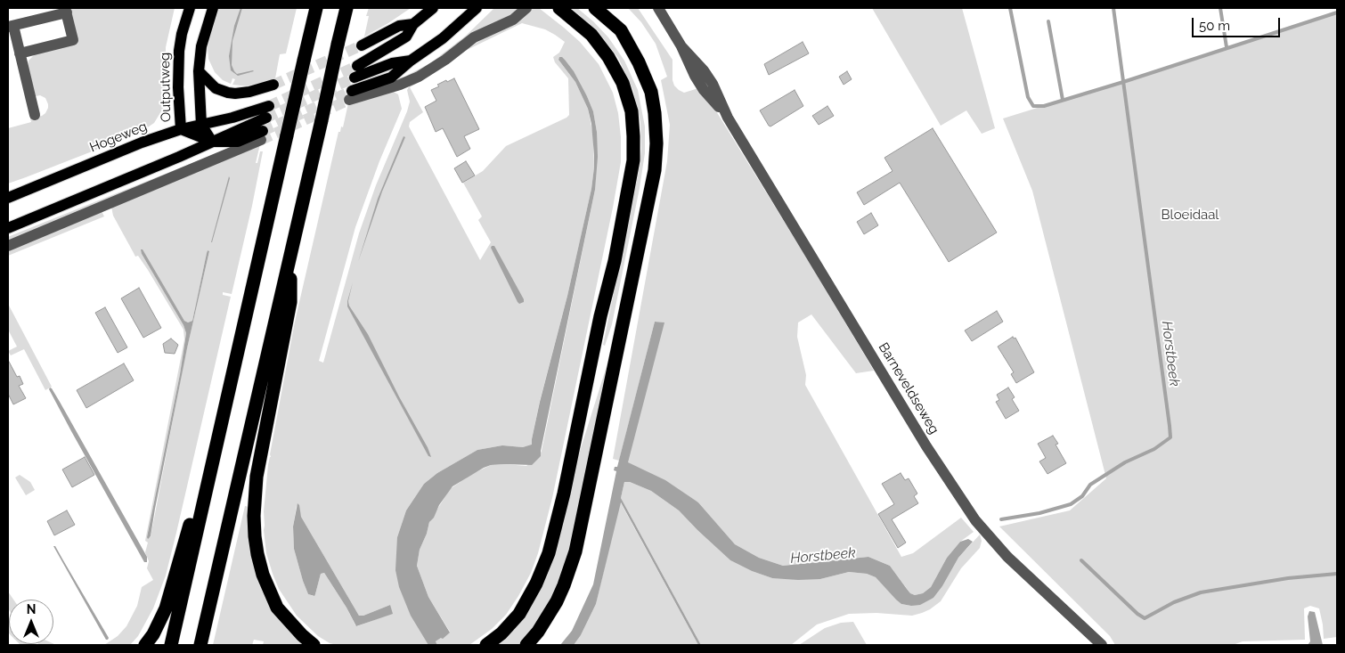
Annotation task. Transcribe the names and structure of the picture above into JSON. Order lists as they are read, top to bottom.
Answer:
{
  "streets": {
    "main road": ["Outputweg", "Hogeweg"],
    "street": ["Barneveldseweg"]
  },
  "crossings": [
    ["Outputweg", "Hogeweg"]
  ],
  "water": ["Horstbeek"],
  "parks": ["Bloeidaal"],
  "scale_bar": "50 m",
  "north": "top"
}
